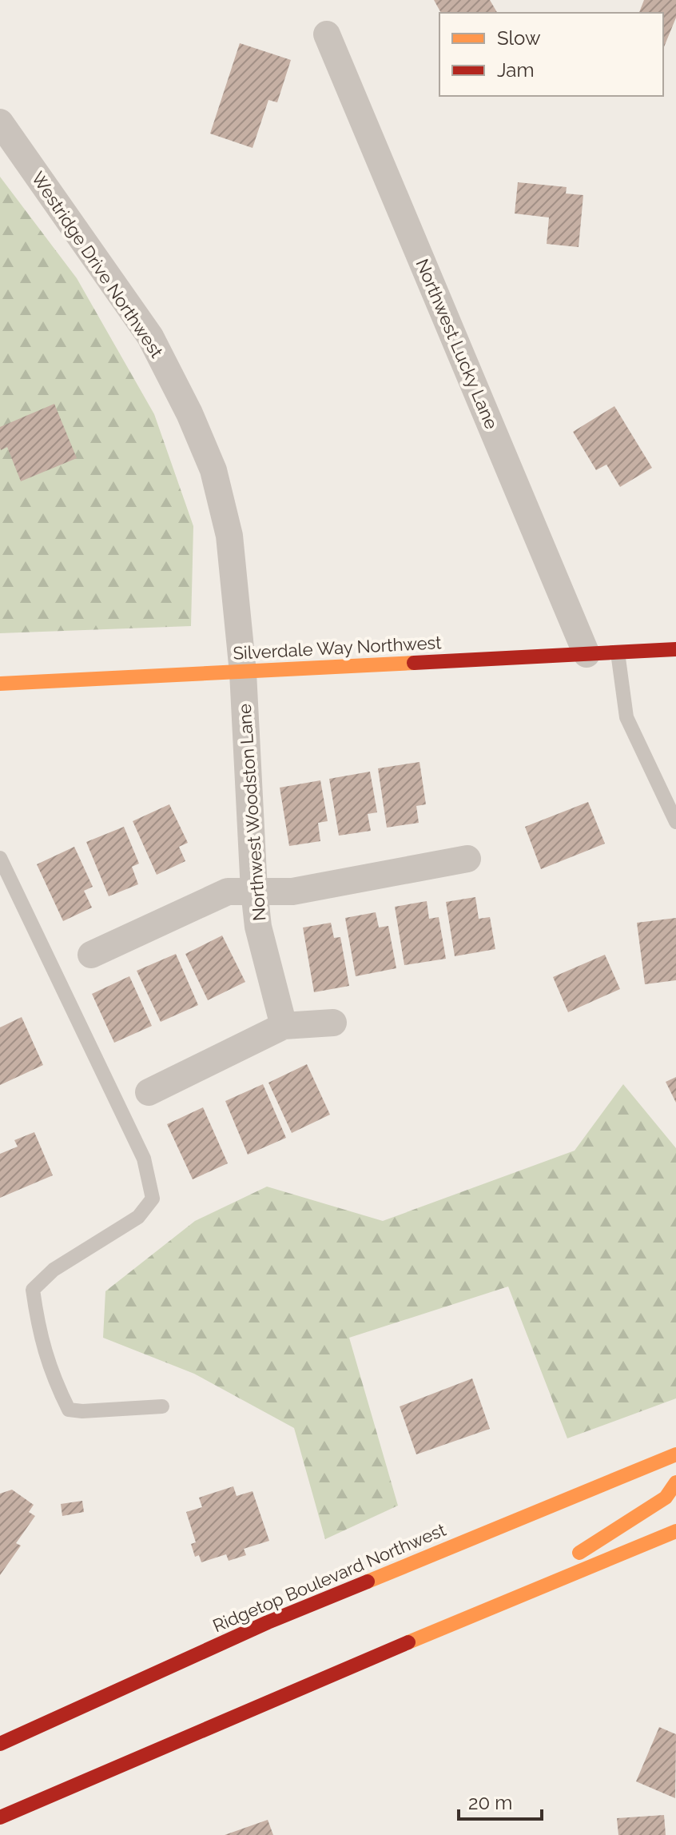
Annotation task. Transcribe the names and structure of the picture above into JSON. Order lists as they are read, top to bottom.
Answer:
{
  "streets": {
    "main road": ["Silverdale Way Northwest", "Ridgetop Boulevard Northwest"],
    "street": ["Westridge Drive Northwest", "Northwest Lucky Lane", "Northwest Woodston Lane"]
  },
  "crossings": [
    ["Westridge Drive Northwest", "Silverdale Way Northwest"],
    ["Westridge Drive Northwest", "Northwest Woodston Lane"],
    ["Northwest Lucky Lane", "Silverdale Way Northwest"],
    ["Silverdale Way Northwest", "Northwest Woodston Lane"]
  ],
  "legend": ["Slow", "Jam"],
  "scale_bar": "20 m"
}
